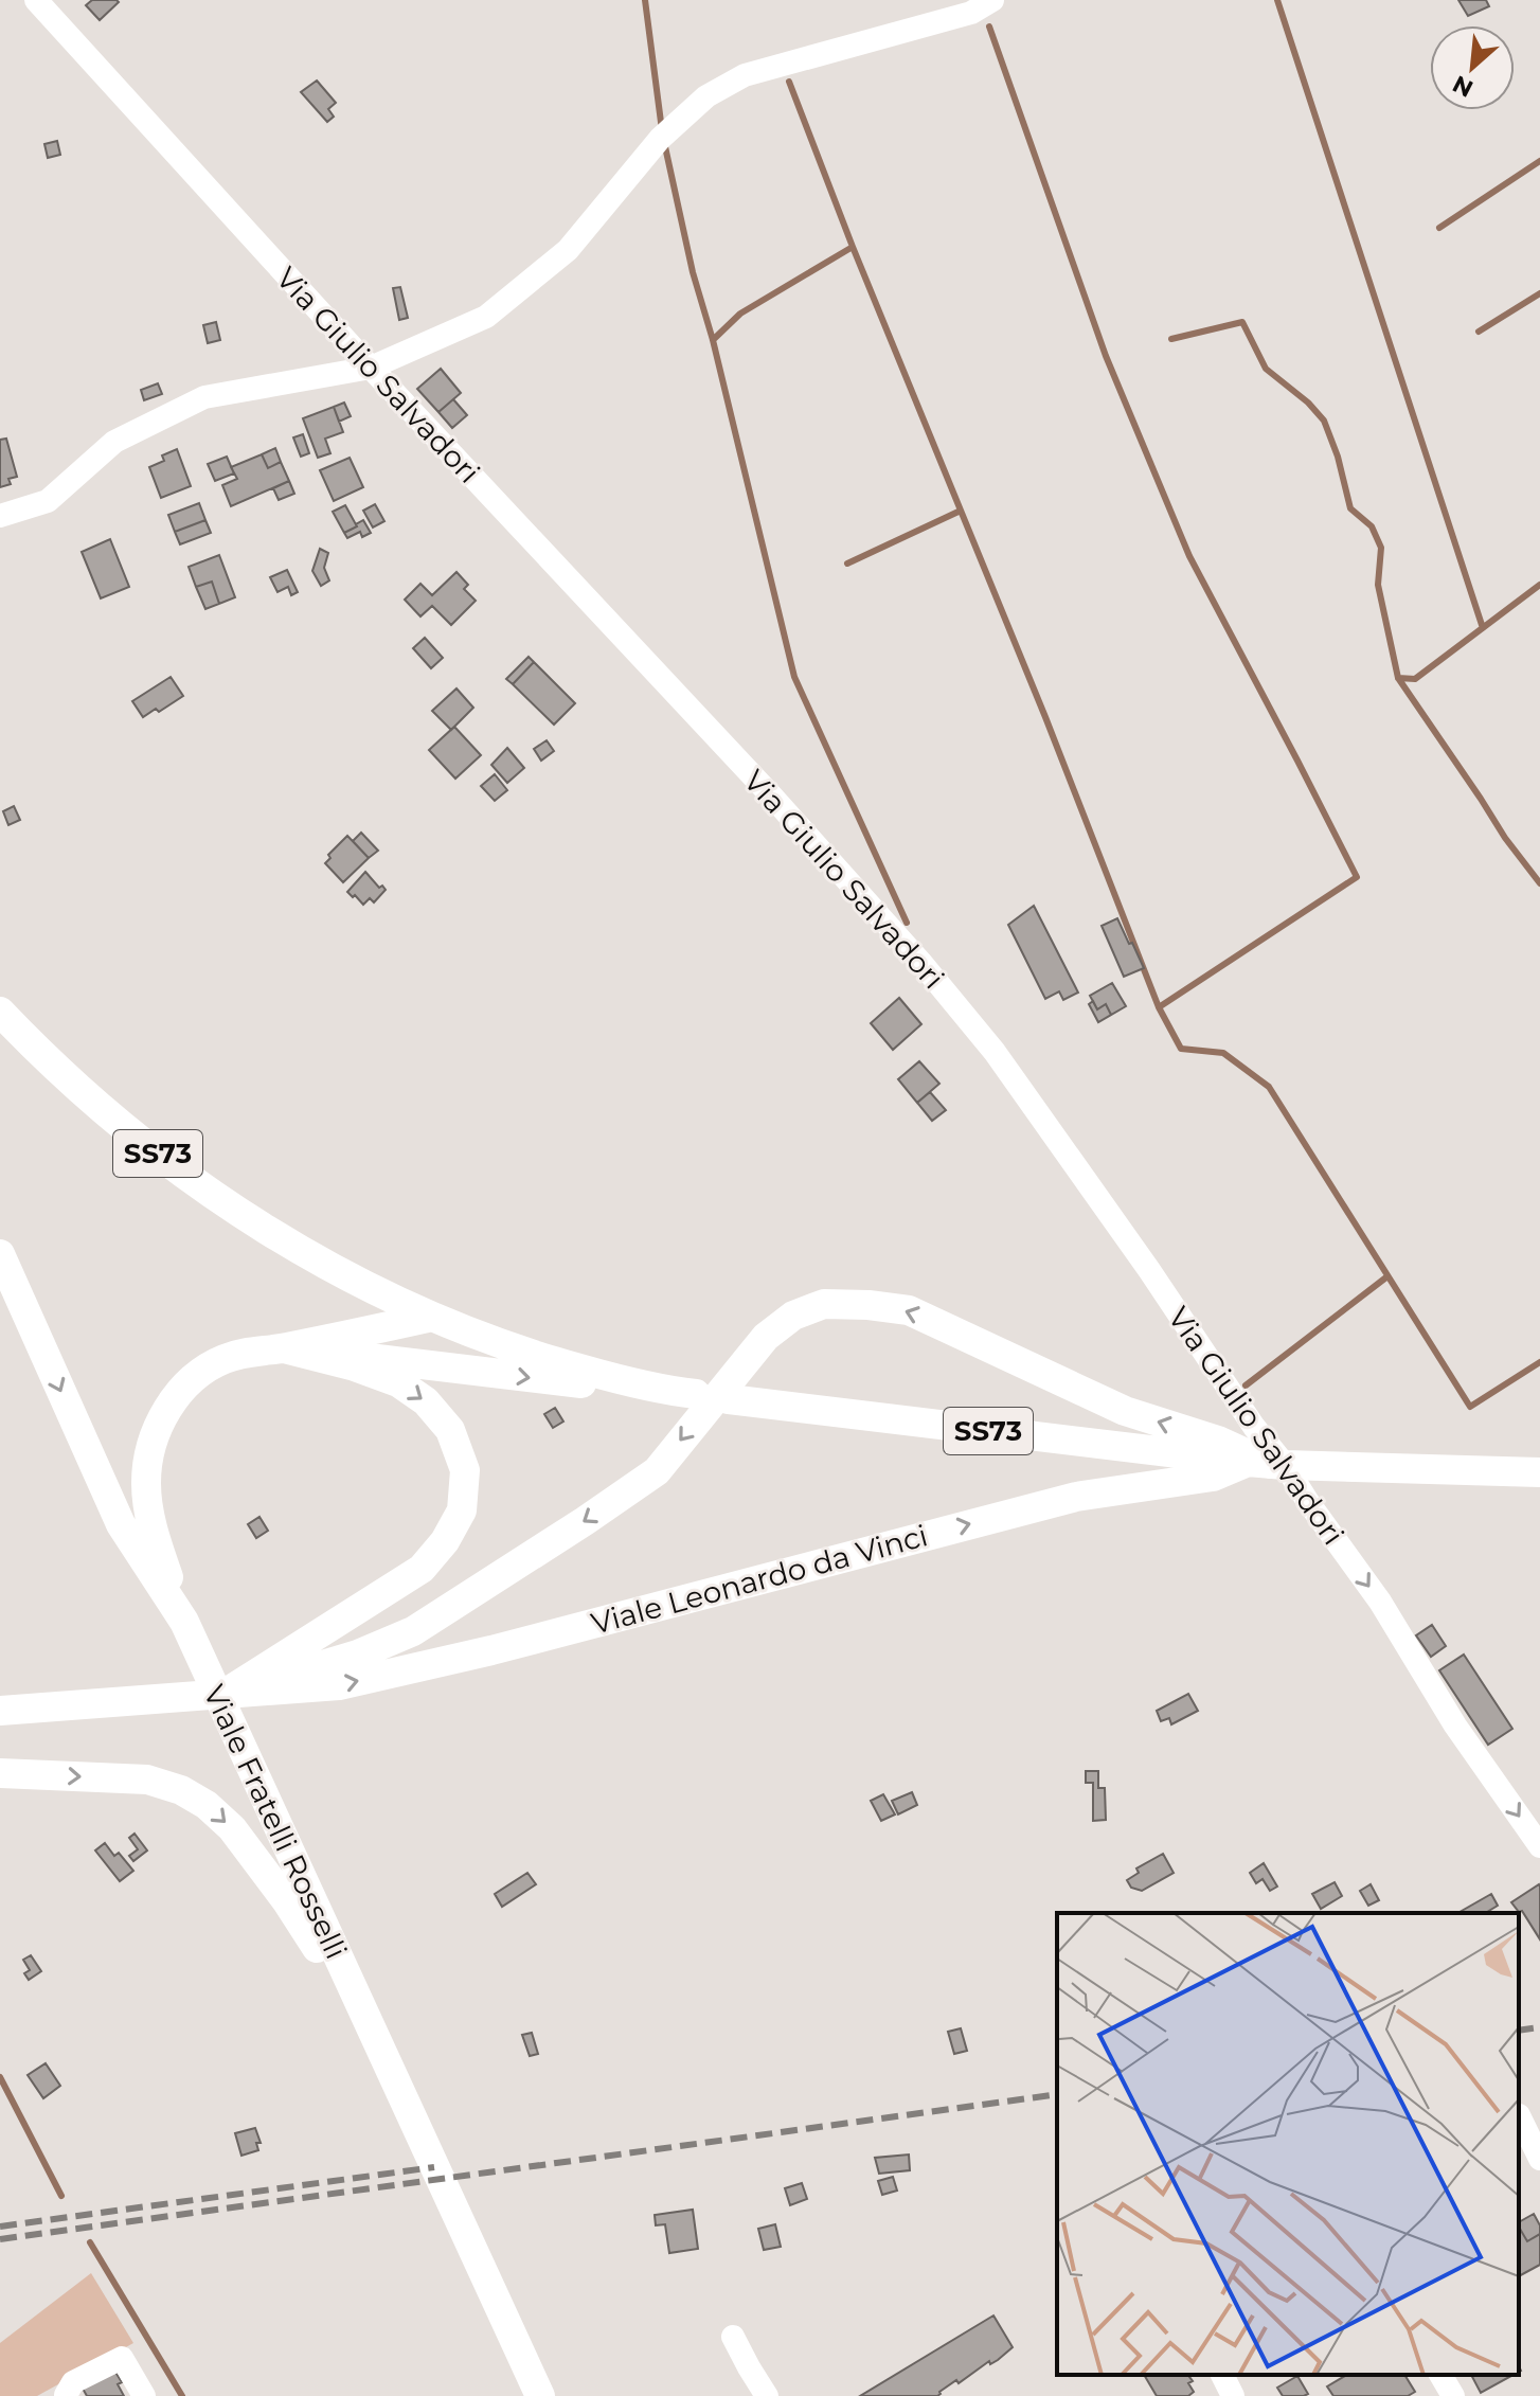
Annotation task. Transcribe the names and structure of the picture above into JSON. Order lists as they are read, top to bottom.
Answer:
{
  "streets": {
    "main road": ["SS73", "Viale Leonardo da Vinci", "Viale Fratelli Rosselli"],
    "street": ["Via Giulio Salvadori"]
  },
  "crossings": [
    ["Via Giulio Salvadori", "SS73"],
    ["Via Giulio Salvadori", "Viale Leonardo da Vinci"],
    ["SS73", "Viale Leonardo da Vinci"]
  ],
  "north": "bottom left"
}
